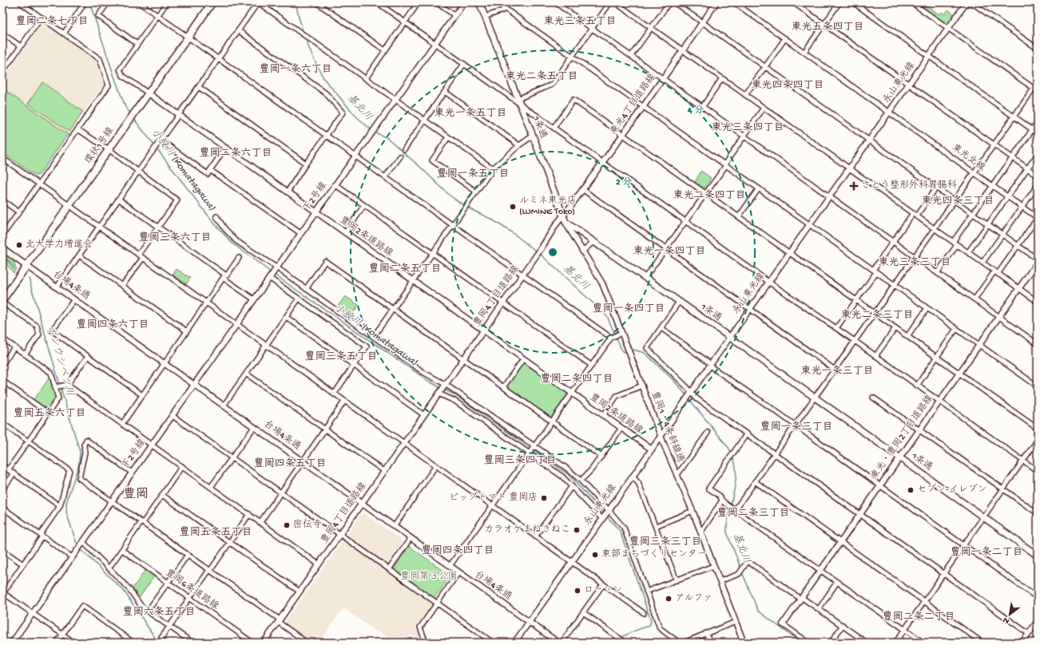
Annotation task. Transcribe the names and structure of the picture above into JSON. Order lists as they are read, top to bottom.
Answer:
{
  "streets": {
    "main road": ["1条通", "環状1号線"],
    "street": [
      "永山東光線",
      "東光4丁目道路線",
      "東光北線",
      "下2号線",
      "豊岡2条道路線",
      "台場4条通",
      "豊岡4丁目道路線",
      "豊岡1・4条斜線通",
      "東光・豊岡2丁目道路線",
      "豊岡6条道路線"
    ]
  },
  "crossings": [
    ["永山東光線", "1条通"],
    ["永山東光線", "東光北線"],
    ["永山東光線", "豊岡2条道路線"],
    ["永山東光線", "台場4条通"],
    ["永山東光線", "豊岡1・4条斜線通"],
    ["東光4丁目道路線", "1条通"],
    ["東光4丁目道路線", "豊岡4丁目道路線"],
    ["1条通", "豊岡4丁目道路線"],
    ["1条通", "豊岡1・4条斜線通"],
    ["1条通", "東光・豊岡2丁目道路線"],
    ["環状1号線", "豊岡2条道路線"],
    ["環状1号線", "台場4条通"],
    ["下2号線", "豊岡2条道路線"],
    ["下2号線", "台場4条通"],
    ["豊岡2条道路線", "豊岡4丁目道路線"],
    ["台場4条通", "豊岡4丁目道路線"]
  ],
  "districts": [
    "豊岡二条七丁目",
    "東光三条五丁目",
    "東光五条四丁目",
    "豊岡一条六丁目",
    "東光二条五丁目",
    "東光四条四丁目",
    "東光一条五丁目",
    "東光三条四丁目",
    "豊岡二条六丁目",
    "豊岡一条五丁目",
    "東光二条四丁目",
    "東光四条三丁目",
    "豊岡三条六丁目",
    "東光一条四丁目",
    "東光三条三丁目",
    "豊岡二条五丁目",
    "豊岡一条四丁目",
    "東光二条三丁目",
    "豊岡四条六丁目",
    "豊岡三条五丁目",
    "東光一条三丁目",
    "豊岡二条四丁目",
    "豊岡五条六丁目",
    "豊岡一条三丁目",
    "豊岡三条四丁目",
    "豊岡四条五丁目",
    "豊岡",
    "豊岡二条三丁目",
    "豊岡五条五丁目",
    "豊岡三条三丁目",
    "豊岡四条四丁目",
    "豊岡一条二丁目",
    "豊岡六条五丁目",
    "豊岡二条二丁目"
  ],
  "water": ["基北川", "小股川 (Komatagawa)", "ポンウシベツ川"],
  "parks": ["豊岡第３公園"],
  "places": {
    "health": ["さとう整形外科胃腸科"],
    "other": [
      "ルミネ東光店 (LUMINE Toko)",
      "北大学力増進会",
      "セブン-イレブン",
      "ビッグトマト 豊岡店",
      "密伝寺",
      "カラオケまねきねこ",
      "東部まちづくりセンター",
      "ローソン",
      "アルファ"
    ]
  },
  "north": "bottom left",
  "rings": ["4 分", "2 分"]
}
